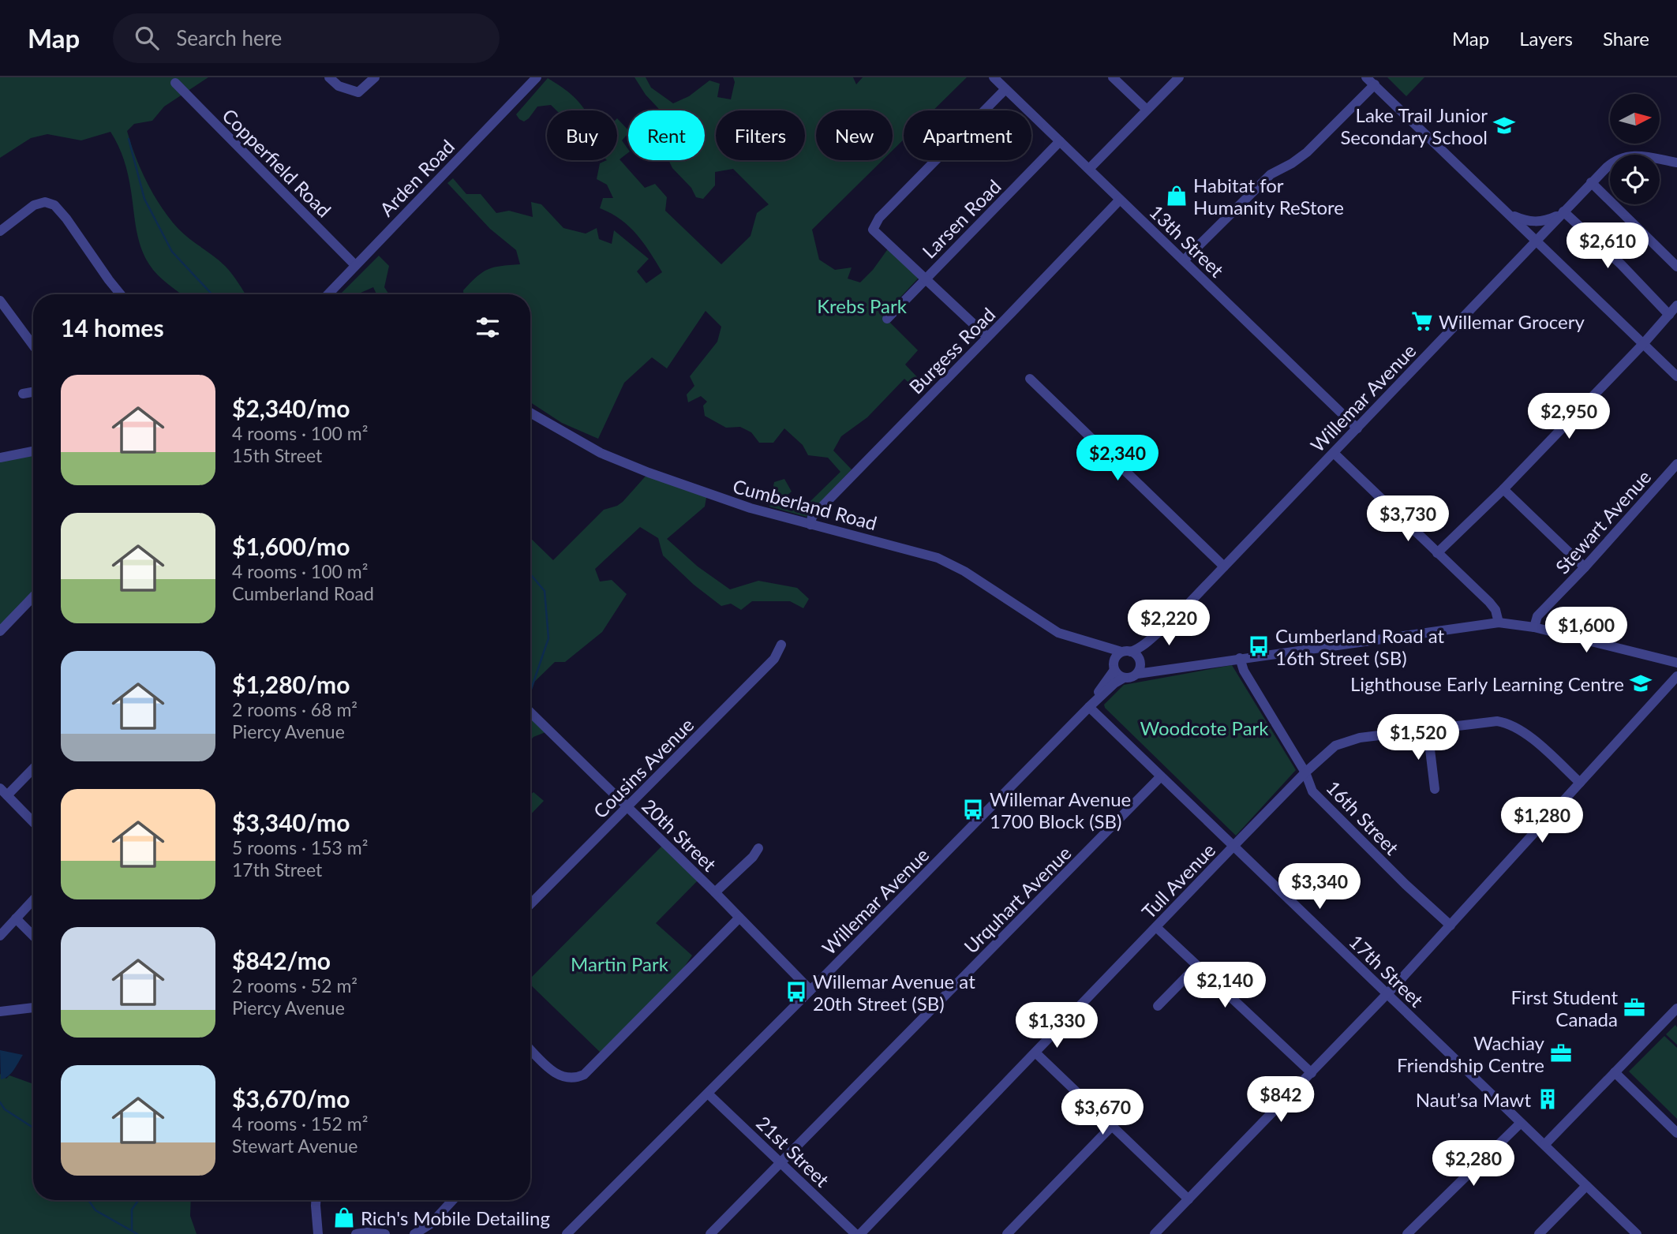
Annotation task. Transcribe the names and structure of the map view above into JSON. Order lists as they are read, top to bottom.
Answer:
{
  "streets": {
    "street": [
      "Copperfield Road",
      "Arden Road",
      "Larsen Road",
      "13th Street",
      "Burgess Road",
      "Willemar Avenue",
      "Cumberland Road",
      "Stewart Avenue",
      "Cousins Avenue",
      "16th Street",
      "20th Street",
      "Tull Avenue",
      "Urquhart Avenue",
      "17th Street",
      "21st Street"
    ]
  },
  "crossings": [
    ["Copperfield Road", "Arden Road"],
    ["Larsen Road", "13th Street"],
    ["13th Street", "Burgess Road"],
    ["13th Street", "Willemar Avenue"],
    ["Burgess Road", "Cumberland Road"],
    ["Willemar Avenue", "Cumberland Road"],
    ["Willemar Avenue", "20th Street"],
    ["Willemar Avenue", "17th Street"],
    ["Willemar Avenue", "21st Street"],
    ["Cousins Avenue", "20th Street"],
    ["16th Street", "Tull Avenue"],
    ["Tull Avenue", "17th Street"],
    ["Tull Avenue", "21st Street"],
    ["Urquhart Avenue", "17th Street"],
    ["Urquhart Avenue", "21st Street"]
  ],
  "parks": ["Krebs Park", "Woodcote Park", "Martin Park"],
  "places": {
    "school or university": ["Lake Trail Junior Secondary School", "Lighthouse Early Learning Centre"],
    "shop": ["Habitat for Humanity ReStore", "Rich's Mobile Detailing"],
    "supermarket": ["Willemar Grocery"],
    "bus stop": ["Cumberland Road at 16th Street (SB)", "Willemar Avenue 1700 Block (SB)", "Willemar Avenue at 20th Street (SB)"],
    "office": ["First Student Canada", "Wachiay Friendship Centre"],
    "building": ["Naut’sa Mawt"]
  },
  "north": "right",
  "page": {
    "header": "Map",
    "search": "Search here",
    "nav": ["Map", "Layers", "Share"],
    "chip": [
      "Buy",
      "Rent",
      "Filters",
      "New",
      "Apartment"
    ],
    "price": [
      "$2,610",
      "$2,950",
      "$2,340",
      "$3,730",
      "$2,220",
      "$1,600",
      "$1,520",
      "$1,280",
      "$3,340",
      "$2,140",
      "$1,330",
      "$842",
      "$3,670",
      "$2,280"
    ],
    "heading": "14 homes",
    "list": [
      {
        "name": "$2,340/mo",
        "note": "4 rooms · 100 m² · 15th Street"
      },
      {
        "name": "$1,600/mo",
        "note": "4 rooms · 100 m² · Cumberland Road"
      },
      {
        "name": "$1,280/mo",
        "note": "2 rooms · 68 m² · Piercy Avenue"
      },
      {
        "name": "$3,340/mo",
        "note": "5 rooms · 153 m² · 17th Street"
      },
      {
        "name": "$842/mo",
        "note": "2 rooms · 52 m² · Piercy Avenue"
      },
      {
        "name": "$3,670/mo",
        "note": "4 rooms · 152 m² · Stewart Avenue"
      }
    ]
  }
}
